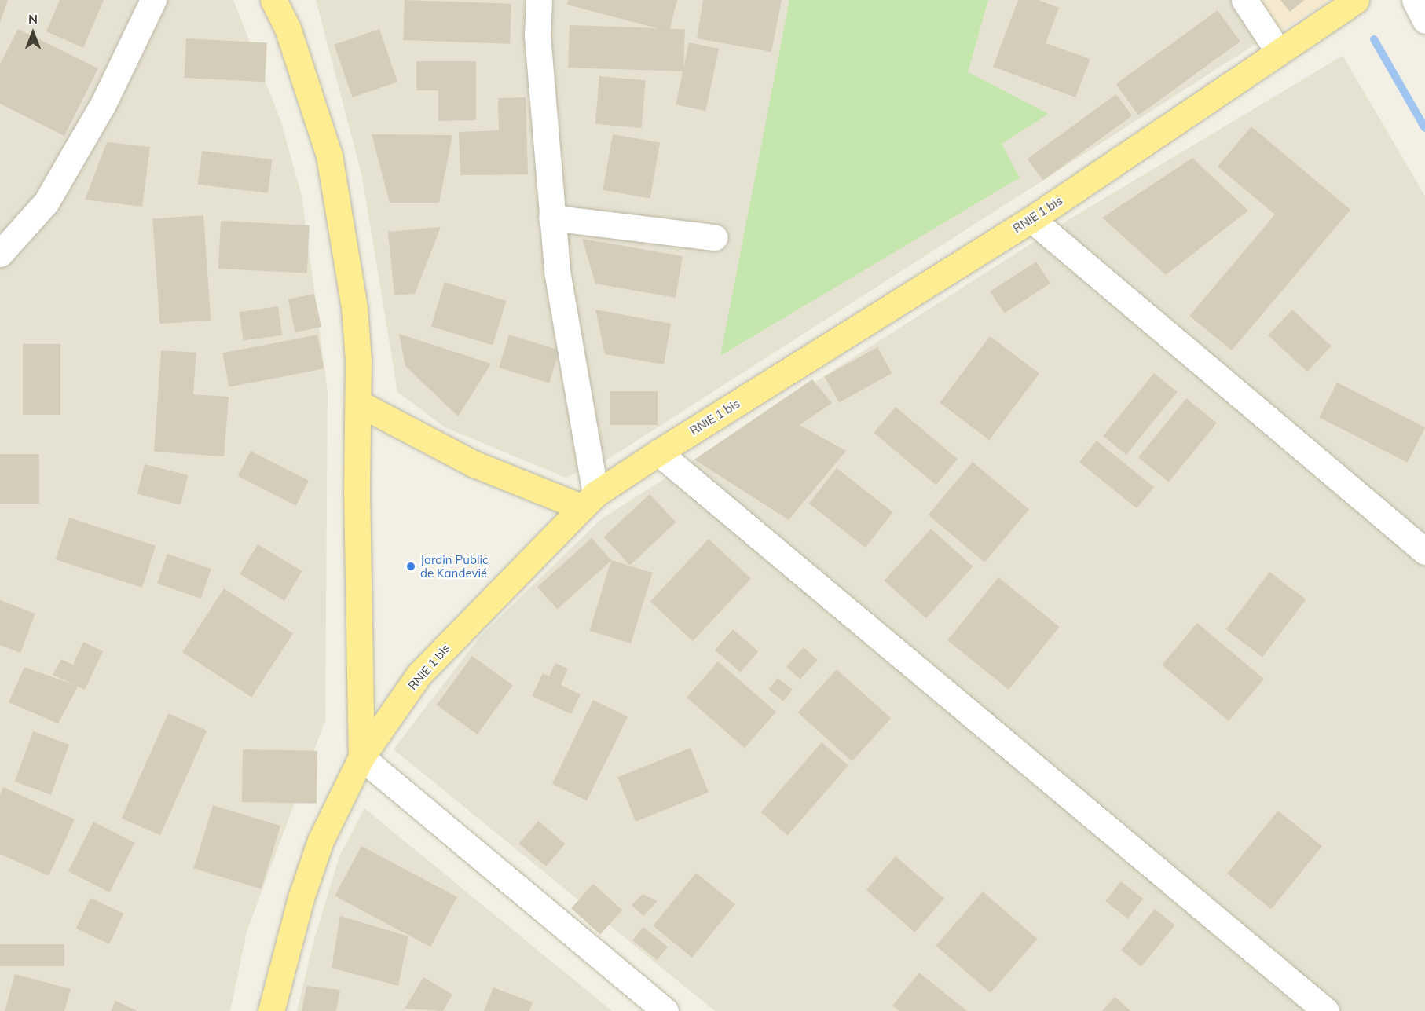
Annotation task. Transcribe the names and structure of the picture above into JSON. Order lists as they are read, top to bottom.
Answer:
{
  "streets": {
    "main road": ["RNIE 1 bis"]
  },
  "places": ["Jardin Public de Kandevié"],
  "north": "top"
}
